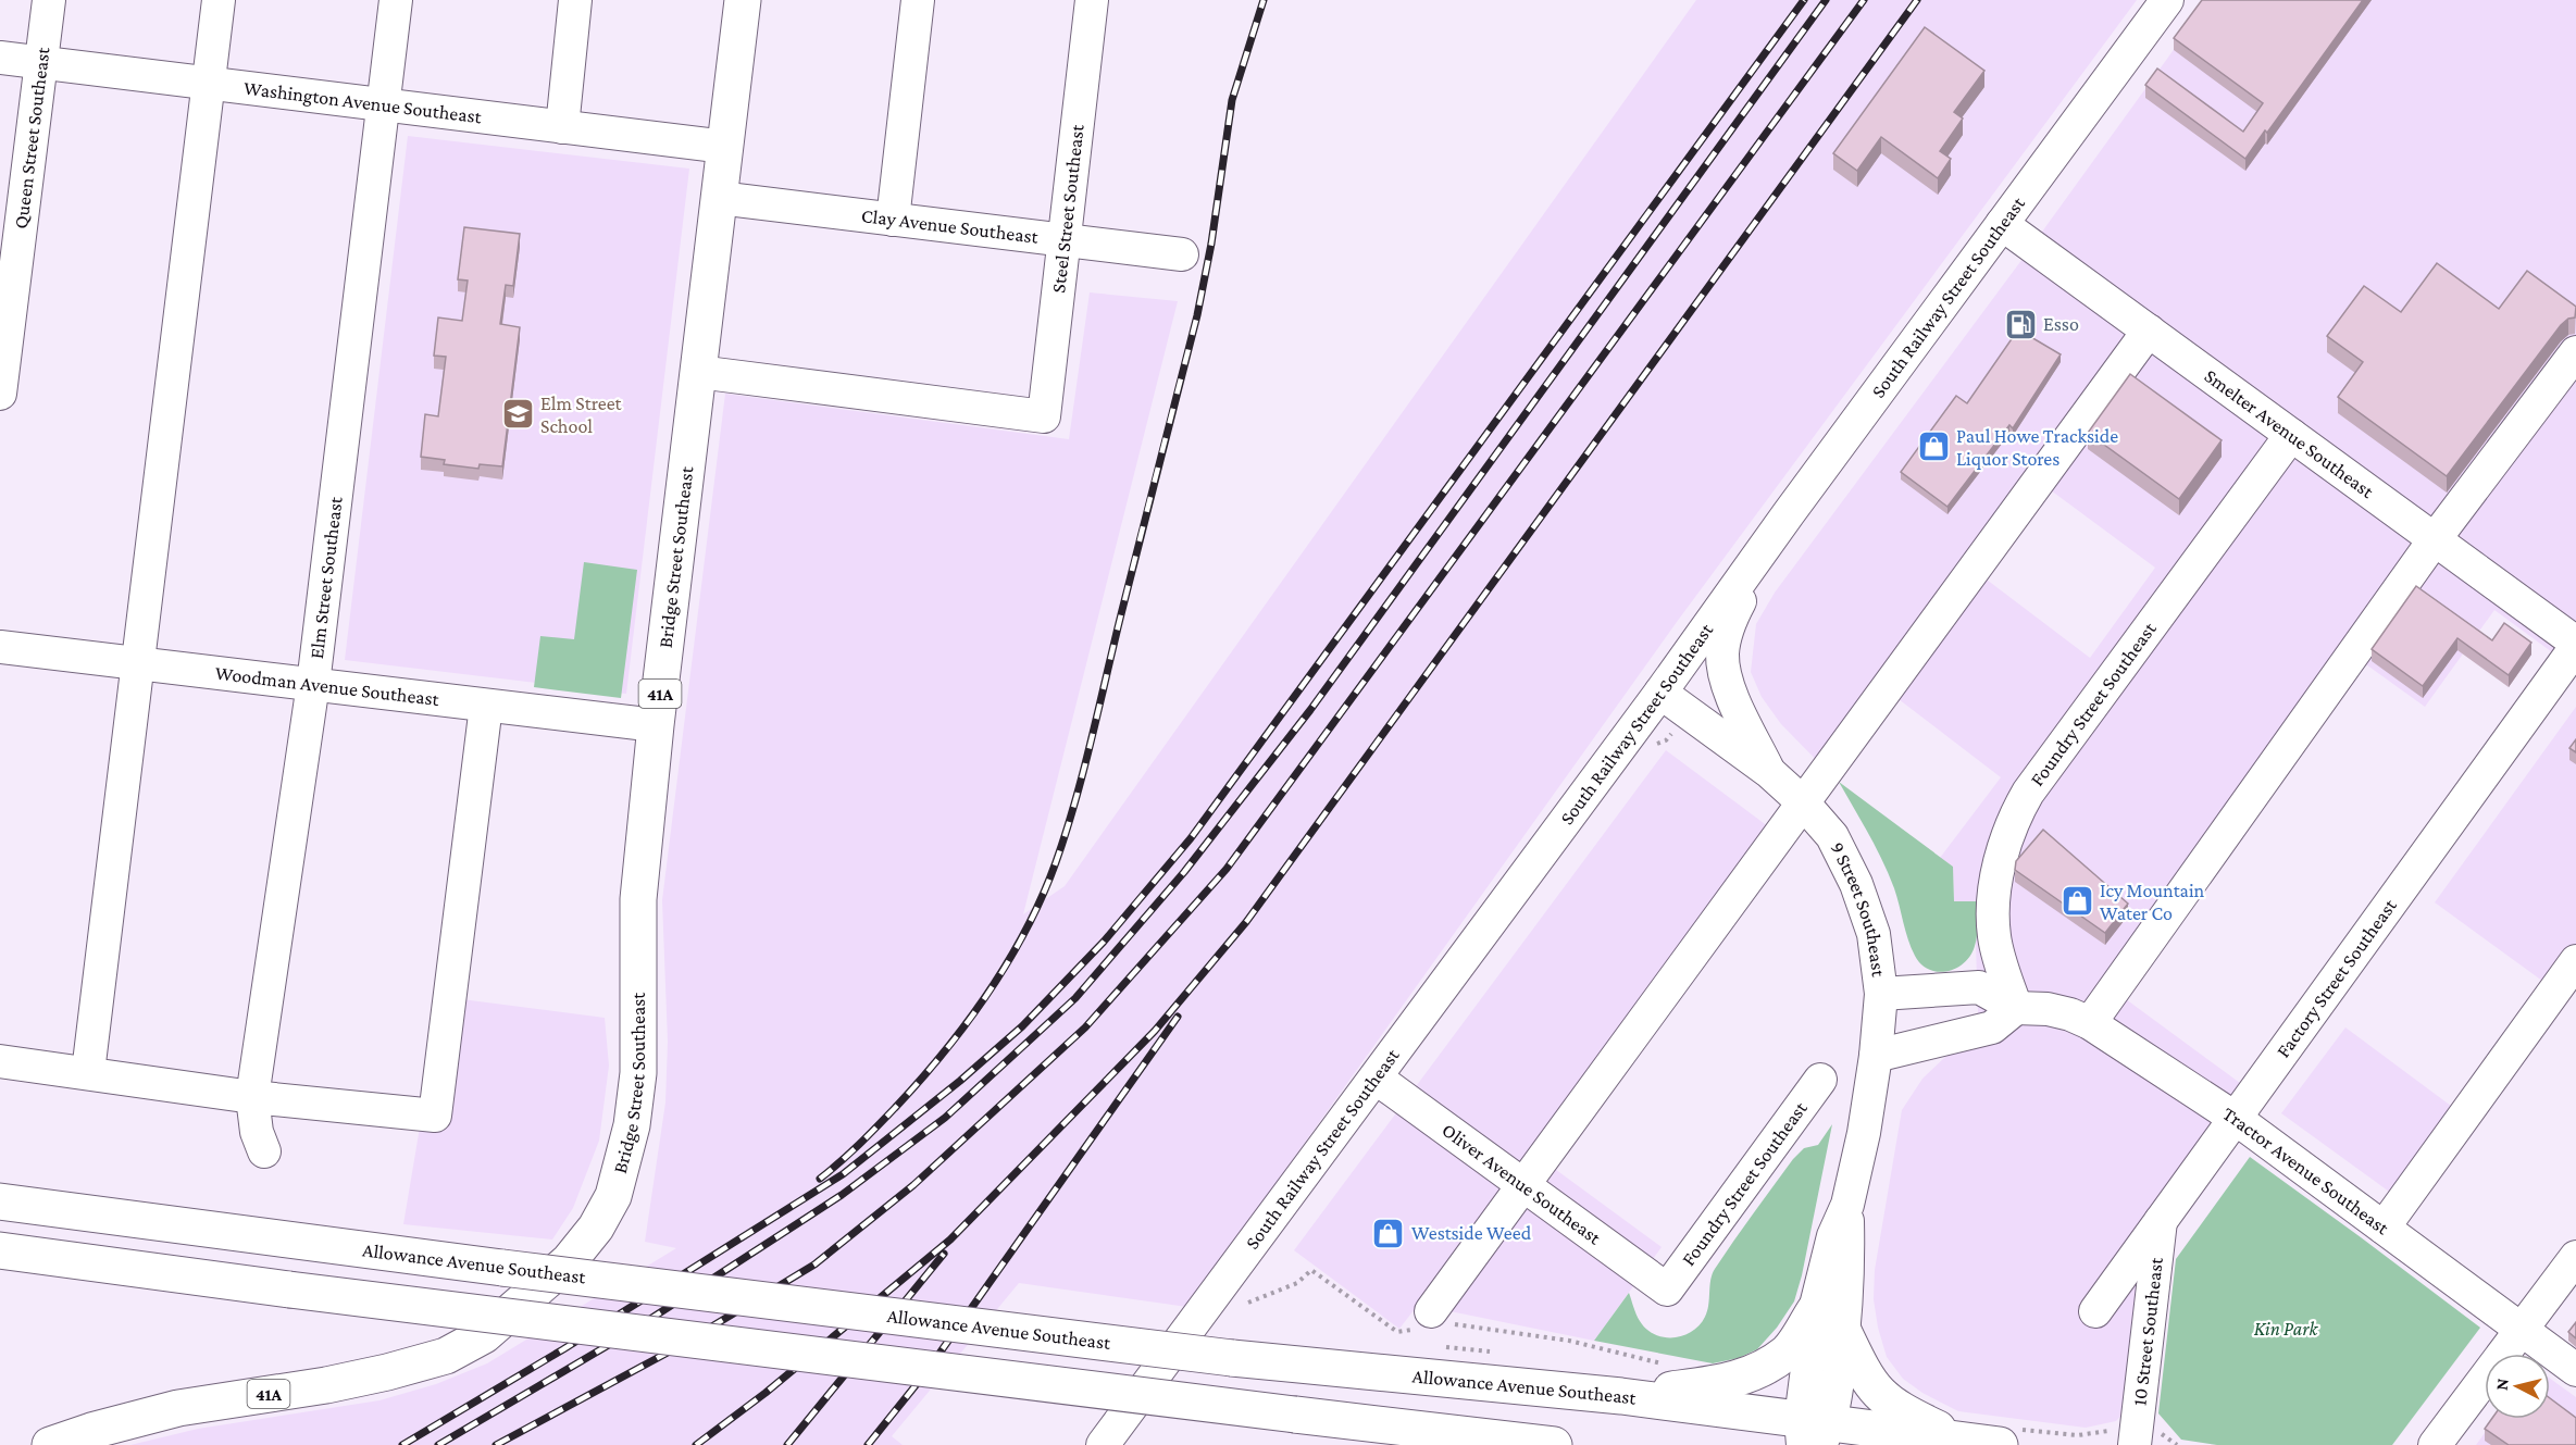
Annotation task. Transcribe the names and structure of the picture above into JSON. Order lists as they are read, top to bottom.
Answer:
{
  "streets": {
    "main road": ["Bridge Street Southeast", "41A", "Allowance Avenue Southeast"],
    "street": [
      "Washington Avenue Southeast",
      "Queen Street Southeast",
      "Steel Street Southeast",
      "Clay Avenue Southeast",
      "South Railway Street Southeast",
      "Smelter Avenue Southeast",
      "Elm Street Southeast",
      "Woodman Avenue Southeast",
      "Foundry Street Southeast",
      "9 Street Southeast",
      "Factory Street Southeast",
      "Tractor Avenue Southeast",
      "Oliver Avenue Southeast",
      "10 Street Southeast"
    ]
  },
  "crossings": [
    ["Washington Avenue Southeast", "Queen Street Southeast"],
    ["Washington Avenue Southeast", "Bridge Street Southeast"],
    ["Washington Avenue Southeast", "Elm Street Southeast"],
    ["Steel Street Southeast", "Clay Avenue Southeast"],
    ["Steel Street Southeast", "Bridge Street Southeast"],
    ["Clay Avenue Southeast", "Bridge Street Southeast"],
    ["South Railway Street Southeast", "Smelter Avenue Southeast"],
    ["South Railway Street Southeast", "9 Street Southeast"],
    ["South Railway Street Southeast", "Oliver Avenue Southeast"],
    ["Smelter Avenue Southeast", "Foundry Street Southeast"],
    ["Smelter Avenue Southeast", "Factory Street Southeast"],
    ["Bridge Street Southeast", "Woodman Avenue Southeast"],
    ["Elm Street Southeast", "Woodman Avenue Southeast"],
    ["Foundry Street Southeast", "Tractor Avenue Southeast"],
    ["Foundry Street Southeast", "Oliver Avenue Southeast"],
    ["9 Street Southeast", "Tractor Avenue Southeast"],
    ["9 Street Southeast", "Allowance Avenue Southeast"],
    ["Factory Street Southeast", "Tractor Avenue Southeast"],
    ["Factory Street Southeast", "10 Street Southeast"]
  ],
  "parks": ["Kin Park"],
  "places": {
    "fuel station": ["Esso"],
    "school or university": ["Elm Street School"],
    "shop": ["Paul Howe Trackside Liquor Stores", "Icy Mountain Water Co", "Westside Weed"]
  },
  "north": "left"
}
